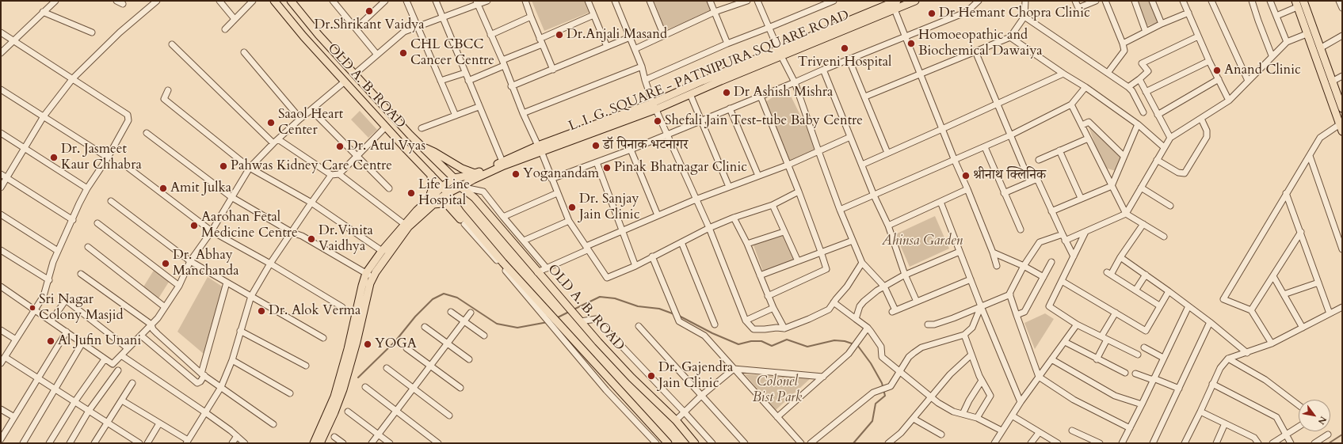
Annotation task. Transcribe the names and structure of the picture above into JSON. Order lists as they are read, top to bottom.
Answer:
{
  "streets": {
    "main road": ["L. I. G. SQUARE - PATNIPURA SQUARE ROAD", "OLD A. B. ROAD"]
  },
  "crossings": [
    ["L. I. G. SQUARE - PATNIPURA SQUARE ROAD", "OLD A. B. ROAD"]
  ],
  "parks": ["Ahinsa Garden", "Colonel Bist Park"],
  "places": [
    "Dr.Shrikant Vaidya",
    "Dr Hemant Chopra Clinic",
    "Dr.Anjali Masand",
    "Homoeopathic and Biochemical Dawaiya",
    "Triveni Hospital",
    "CHL CBCC Cancer Centre",
    "Anand Clinic",
    "Dr Ashish Mishra",
    "Shefali Jain Test-tube Baby Centre",
    "Saaol Heart Center",
    "डॉ पिनाक भटनागर",
    "Dr. Atul Vyas",
    "Dr. Jasmeet Kaur Chhabra",
    "Pahwas Kidney Care Centre",
    "Pinak Bhatnagar Clinic",
    "Yoganandam",
    "श्रीनाथ क्लिनिक",
    "Amit Julka",
    "Life Line Hospital",
    "Dr. Sanjay Jain Clinic",
    "Aarohan Fetal Medicine Centre",
    "Dr.Vinita Vaidhya",
    "Dr. Abhay Manchanda",
    "Sri Nagar Colony Masjid",
    "Dr. Alok Verma",
    "Al Jufin Unani",
    "YOGA",
    "Dr. Gajendra Jain Clinic"
  ],
  "north": "bottom right"
}
